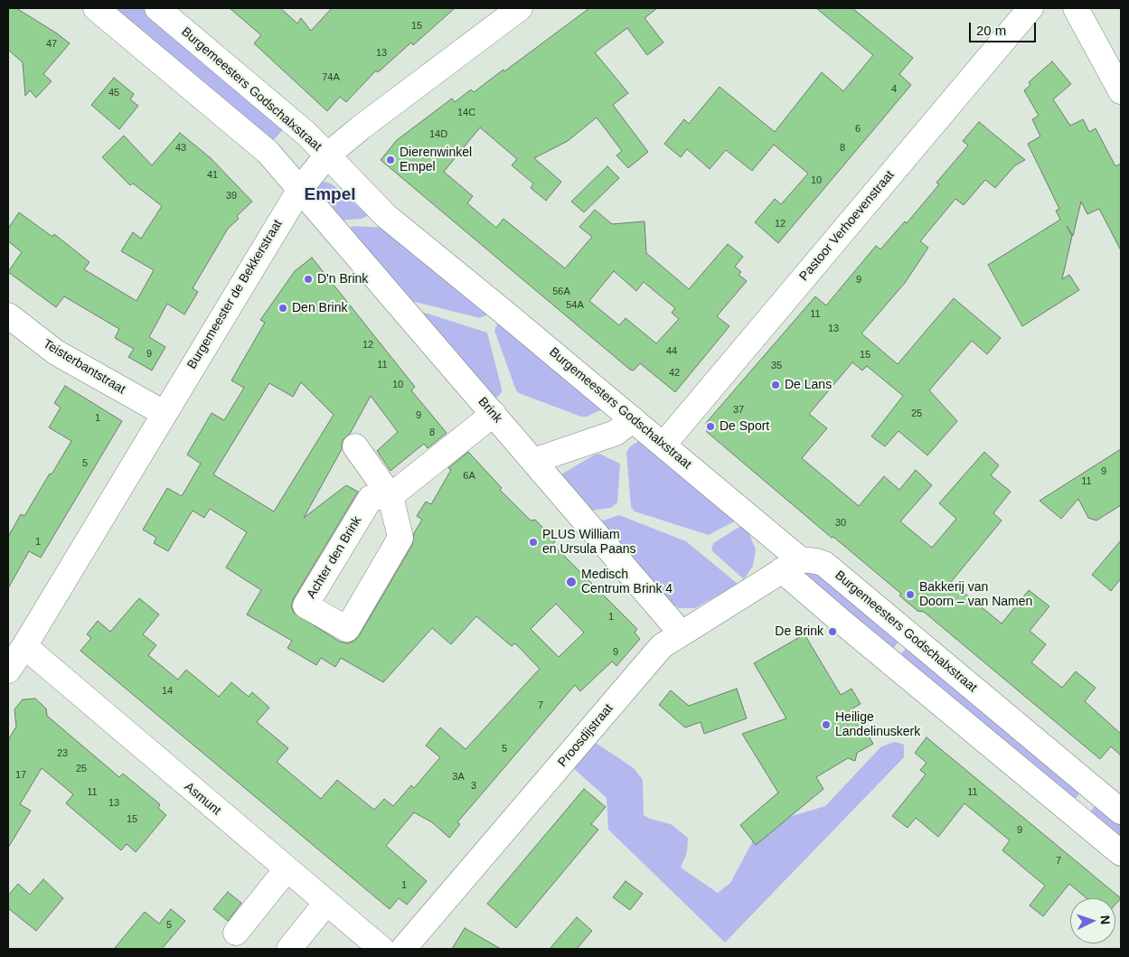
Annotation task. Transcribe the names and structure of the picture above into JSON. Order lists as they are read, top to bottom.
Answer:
{
  "streets": {
    "street": [
      "Burgemeesters Godschalxstraat",
      "Pastoor Verhoevenstraat",
      "Burgemeester de Bekkerstraat",
      "Teisterbantstraat",
      "Brink",
      "Achter den Brink",
      "Proosdijstraat",
      "Asmunt"
    ]
  },
  "crossings": [
    ["Burgemeesters Godschalxstraat", "Pastoor Verhoevenstraat"],
    ["Burgemeesters Godschalxstraat", "Burgemeester de Bekkerstraat"],
    ["Burgemeesters Godschalxstraat", "Proosdijstraat"],
    ["Burgemeester de Bekkerstraat", "Teisterbantstraat"],
    ["Burgemeester de Bekkerstraat", "Brink"],
    ["Burgemeester de Bekkerstraat", "Asmunt"],
    ["Brink", "Achter den Brink"],
    ["Brink", "Proosdijstraat"]
  ],
  "districts": ["Empel"],
  "places": [
    "Dierenwinkel Empel",
    "D'n Brink",
    "Den Brink",
    "De Lans",
    "De Sport",
    "PLUS William en Ursula Paans",
    "Medisch Centrum Brink 4",
    "Bakkerij van Doorn – van Namen",
    "De Brink",
    "Heilige Landelinuskerk"
  ],
  "house_numbers": [
    "15",
    "47",
    "13",
    "74A",
    "4",
    "45",
    "14C",
    "6",
    "14D",
    "43",
    "8",
    "41",
    "10",
    "39",
    "12",
    "9",
    "56A",
    "54A",
    "11",
    "13",
    "12",
    "44",
    "9",
    "15",
    "11",
    "35",
    "42",
    "10",
    "37",
    "25",
    "9",
    "1",
    "8",
    "5",
    "9",
    "6A",
    "11",
    "30",
    "1",
    "1",
    "9",
    "14",
    "7",
    "5",
    "23",
    "25",
    "17",
    "3A",
    "3",
    "11",
    "11",
    "13",
    "15",
    "9",
    "7",
    "1",
    "5"
  ],
  "scale_bar": "20 m",
  "north": "right"
}
